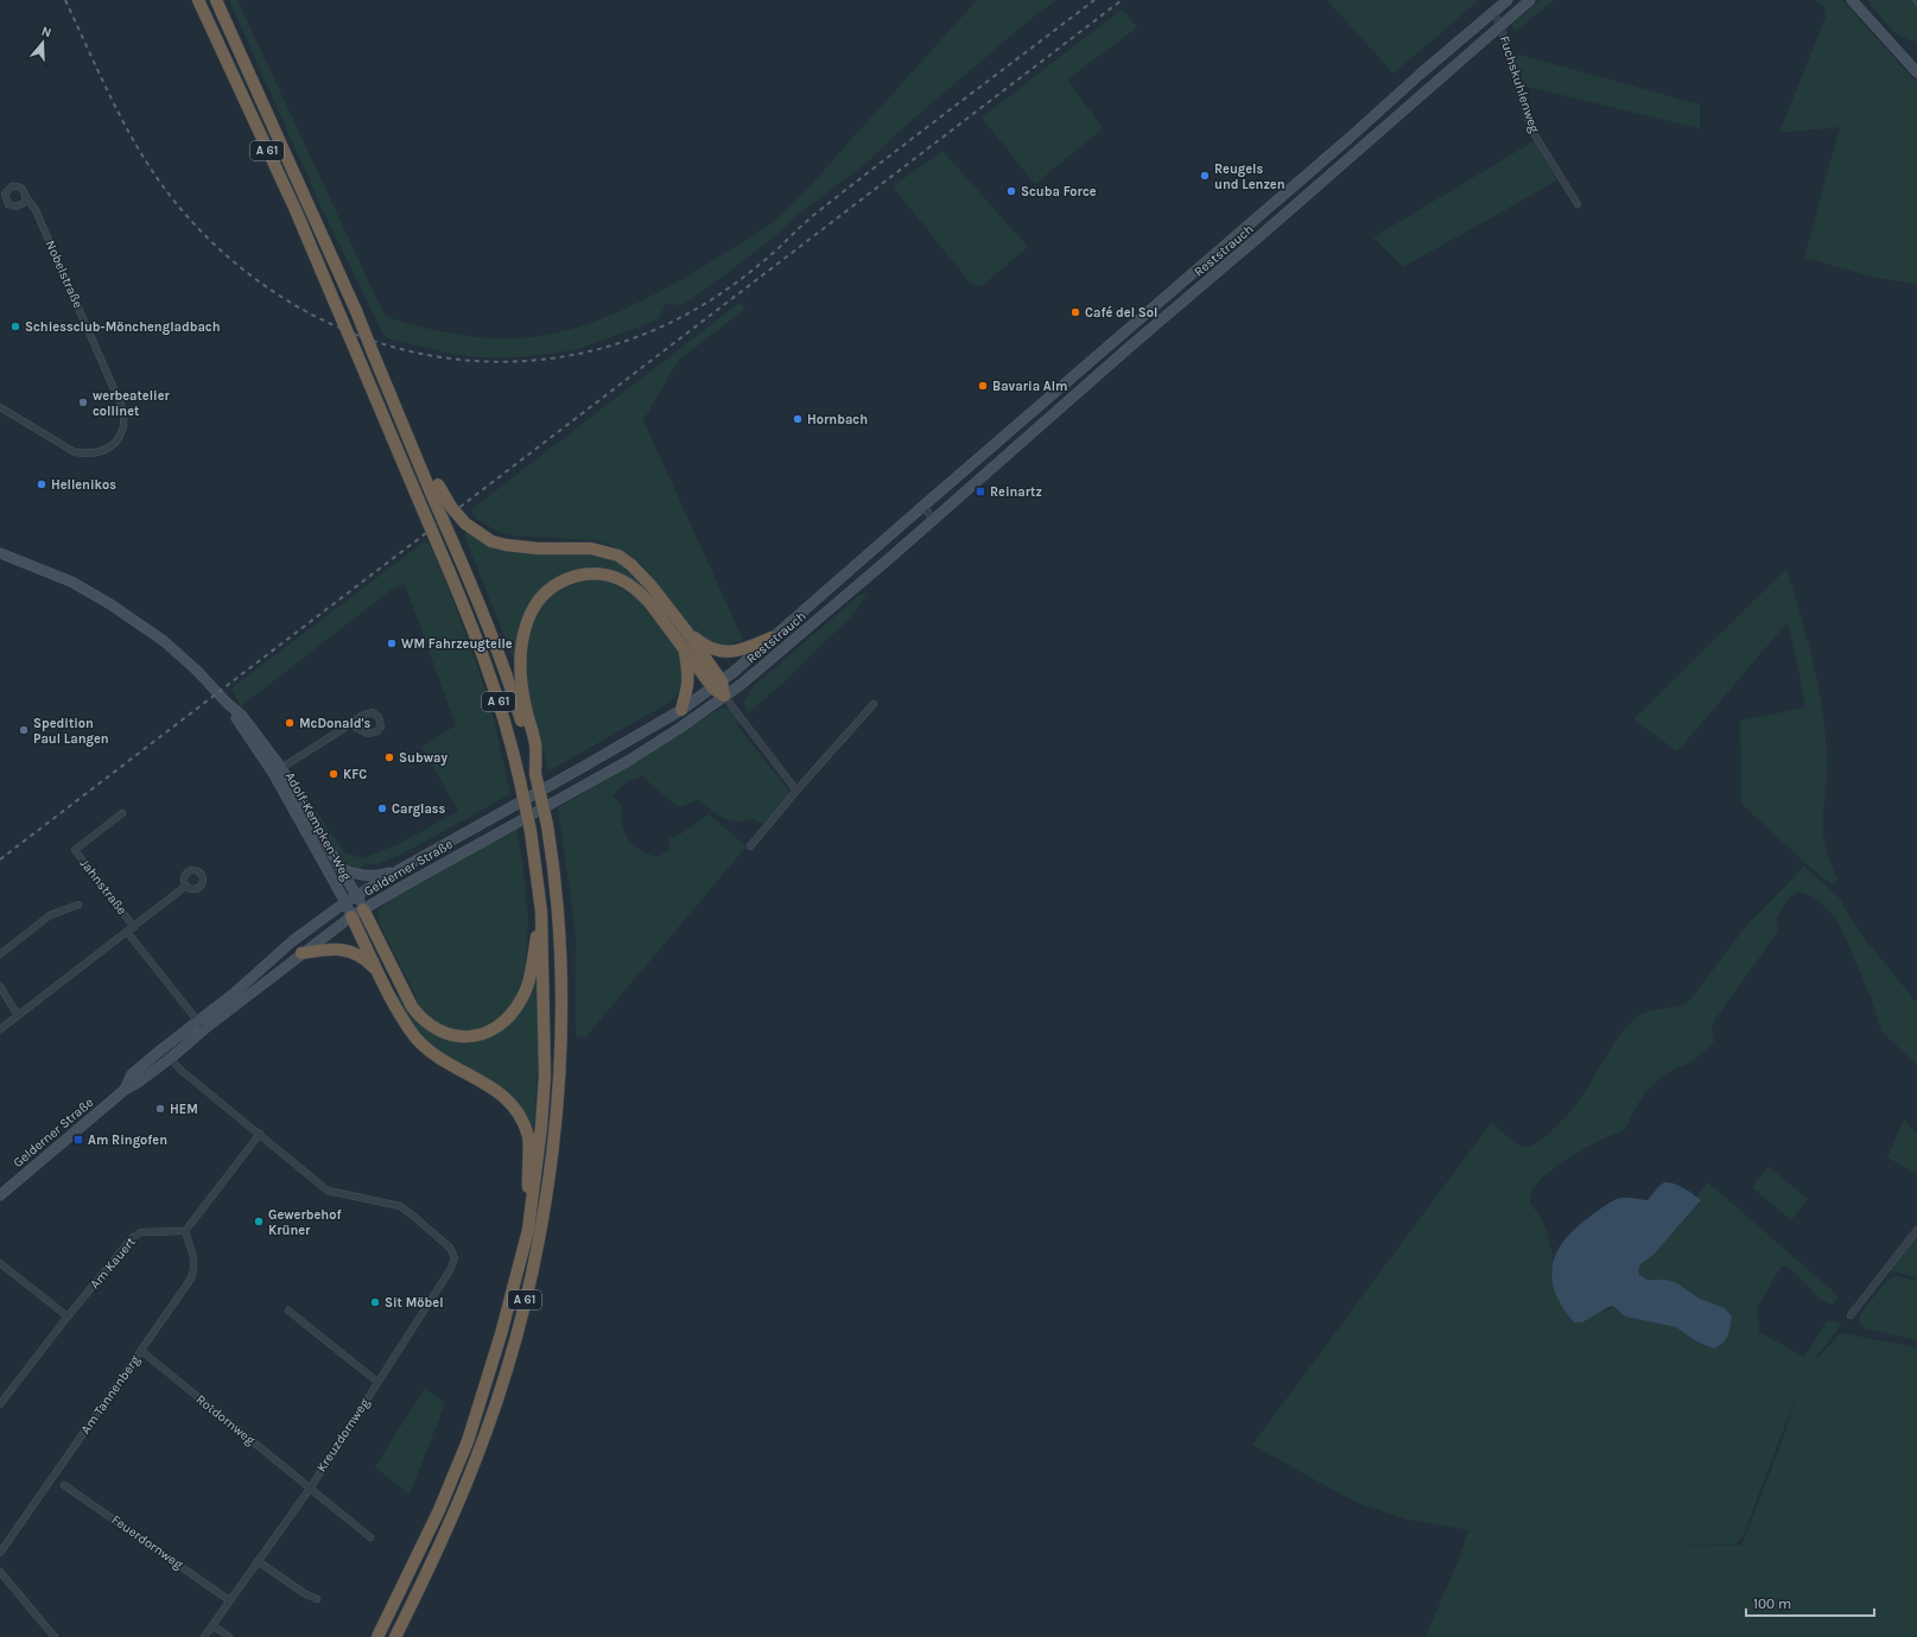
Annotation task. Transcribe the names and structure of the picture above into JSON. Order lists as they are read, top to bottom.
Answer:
{
  "streets": {
    "highway": ["A 61"],
    "main road": ["Reststrauch", "Adolf-Kempken-Weg", "Gelderner Straße"],
    "street": [
      "Fuchskuhlenweg",
      "Nobelstraße",
      "Jahnstraße",
      "Am Kauert",
      "Am Tannenberg",
      "Rotdornweg",
      "Kreuzdornweg",
      "Feuerdornweg"
    ]
  },
  "crossings": [
    ["Fuchskuhlenweg", "Reststrauch"],
    ["Reststrauch", "Gelderner Straße"],
    ["Adolf-Kempken-Weg", "Gelderner Straße"],
    ["Gelderner Straße", "Jahnstraße"],
    ["Am Kauert", "Am Tannenberg"],
    ["Am Tannenberg", "Rotdornweg"],
    ["Rotdornweg", "Kreuzdornweg"],
    ["Kreuzdornweg", "Feuerdornweg"]
  ],
  "places": {
    "other": [
      "Reugels und Lenzen",
      "Scuba Force",
      "Café del Sol",
      "Schiessclub-Mönchengladbach",
      "Bavaria Alm",
      "werbeatelier collinet",
      "Hornbach",
      "Hellenikos",
      "WM Fahrzeugteile",
      "McDonald's",
      "Spedition Paul Langen",
      "Subway",
      "KFC",
      "Carglass",
      "HEM",
      "Gewerbehof Krüner",
      "Sit Möbel"
    ],
    "transit": ["Reinartz", "Am Ringofen"]
  },
  "scale_bar": "100 m",
  "north": "top"
}
